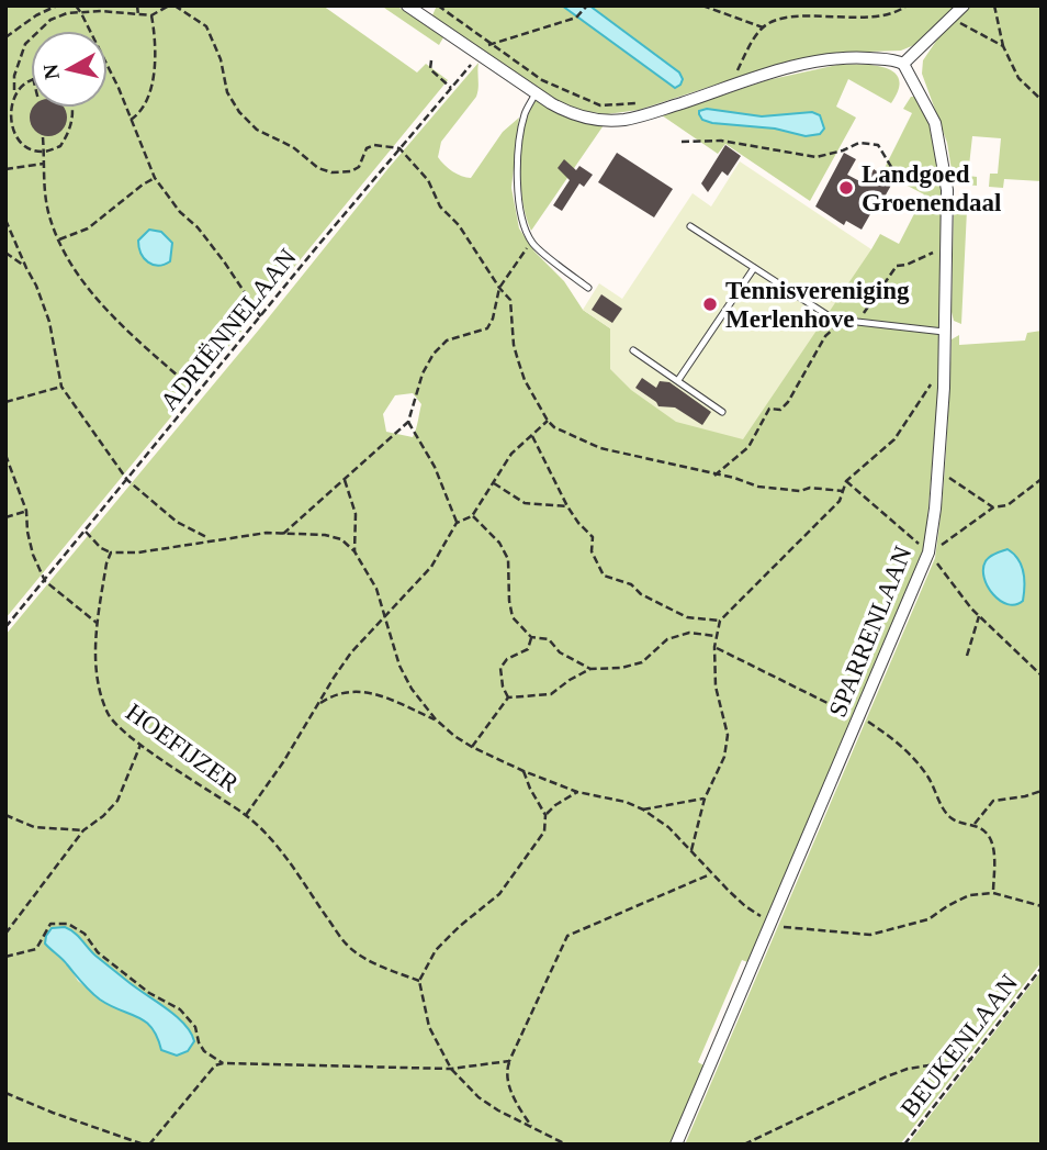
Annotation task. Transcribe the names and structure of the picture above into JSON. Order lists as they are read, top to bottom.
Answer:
{
  "streets": {
    "street": ["SPARRENLAAN"],
    "path": ["ADRIËNNELAAN", "HOEFIJZER", "BEUKENLAAN"]
  },
  "places": ["Landgoed Groenendaal", "Tennisvereniging Merlenhove"],
  "north": "left"
}
